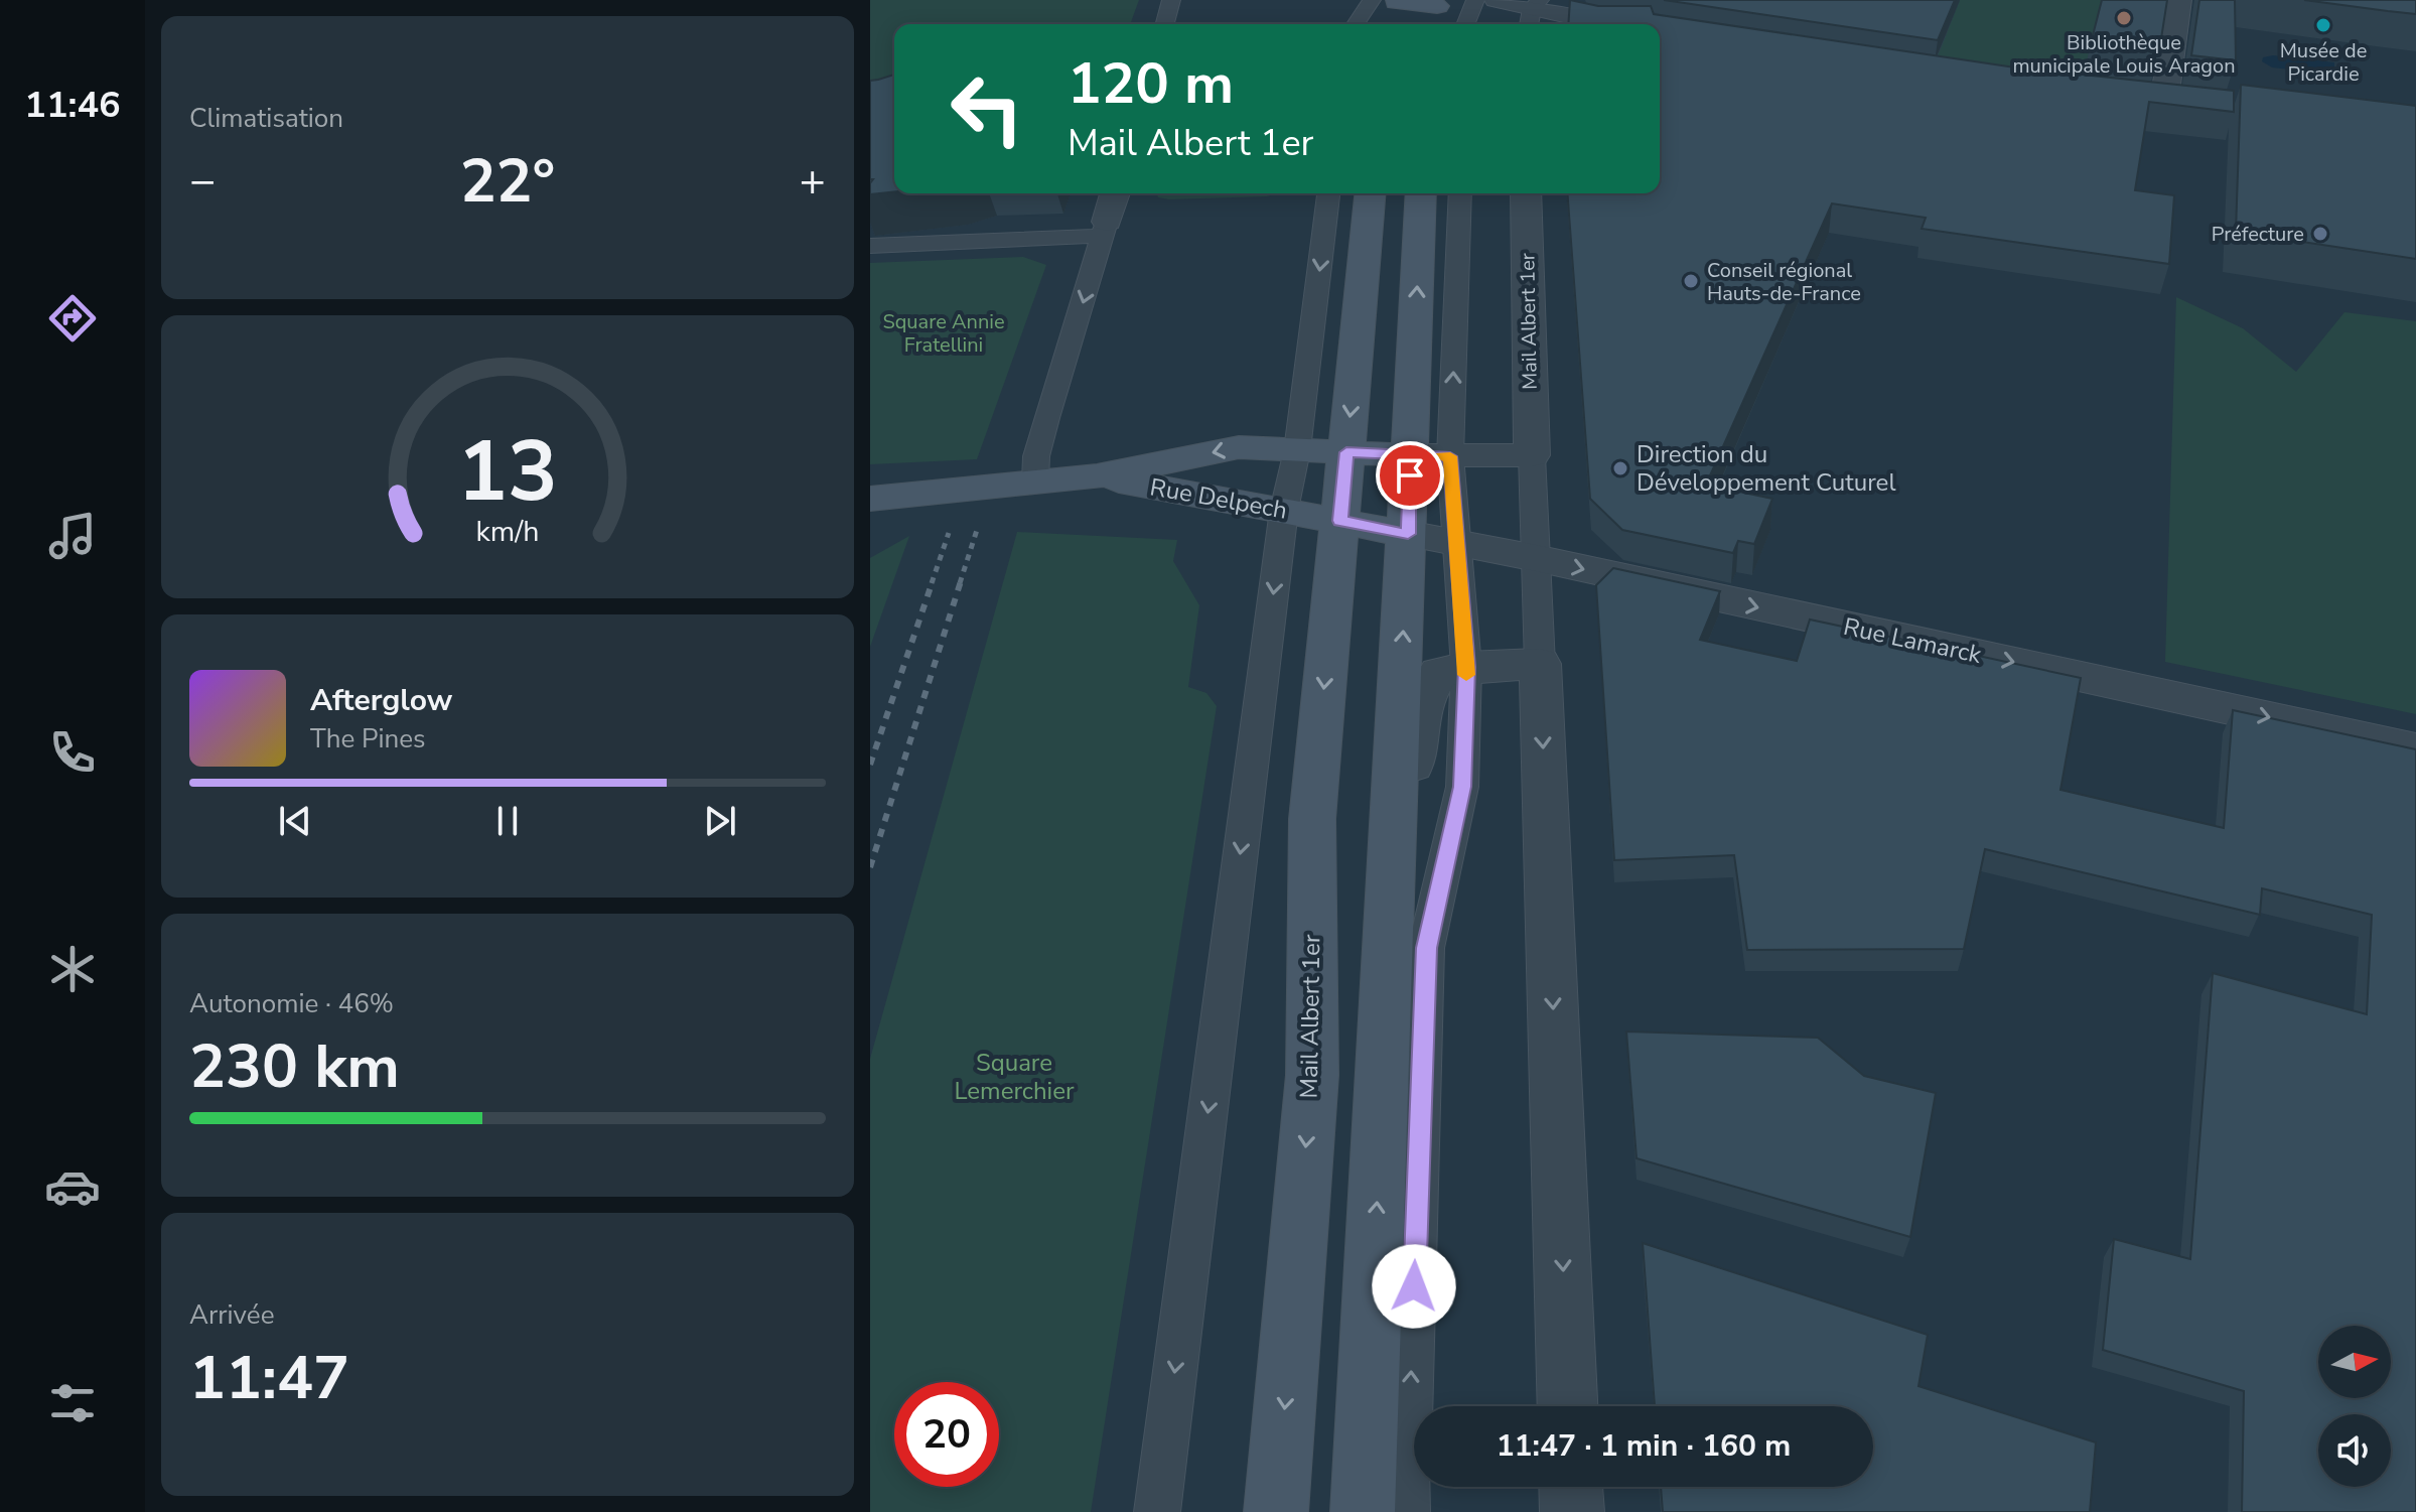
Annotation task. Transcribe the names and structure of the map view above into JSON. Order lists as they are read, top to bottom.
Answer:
{
  "streets": {
    "main road": ["Mail Albert 1er", "Rue Delpech"],
    "street": ["Rue Lamarck"]
  },
  "crossings": [
    ["Mail Albert 1er", "Rue Delpech"],
    ["Mail Albert 1er", "Rue Lamarck"]
  ],
  "one_way": ["Rue Lamarck"],
  "parks": ["Square Annie Fratellini", "Square Lemerchier"],
  "places": [
    "Bibliothèque municipale Louis Aragon",
    "Musée de Picardie",
    "Préfecture",
    "Conseil régional Hauts-de-France",
    "Direction du Développement Cuturel"
  ],
  "north": "right",
  "page": {
    "tabs": "11:46",
    "tile": [
      "Climatisation",
      ["Autonomie · 46%", "230 km"],
      ["Arrivée", "11:47"]
    ],
    "turn": ["120 m", "Mail Albert 1er"],
    "heat": ["−", "22°", "+"],
    "song": ["Afterglow", "The Pines"],
    "limit": "20",
    "trip": "11:47 · 1 min · 160 m",
    "gauge": ["13", "km/h"]
  }
}
